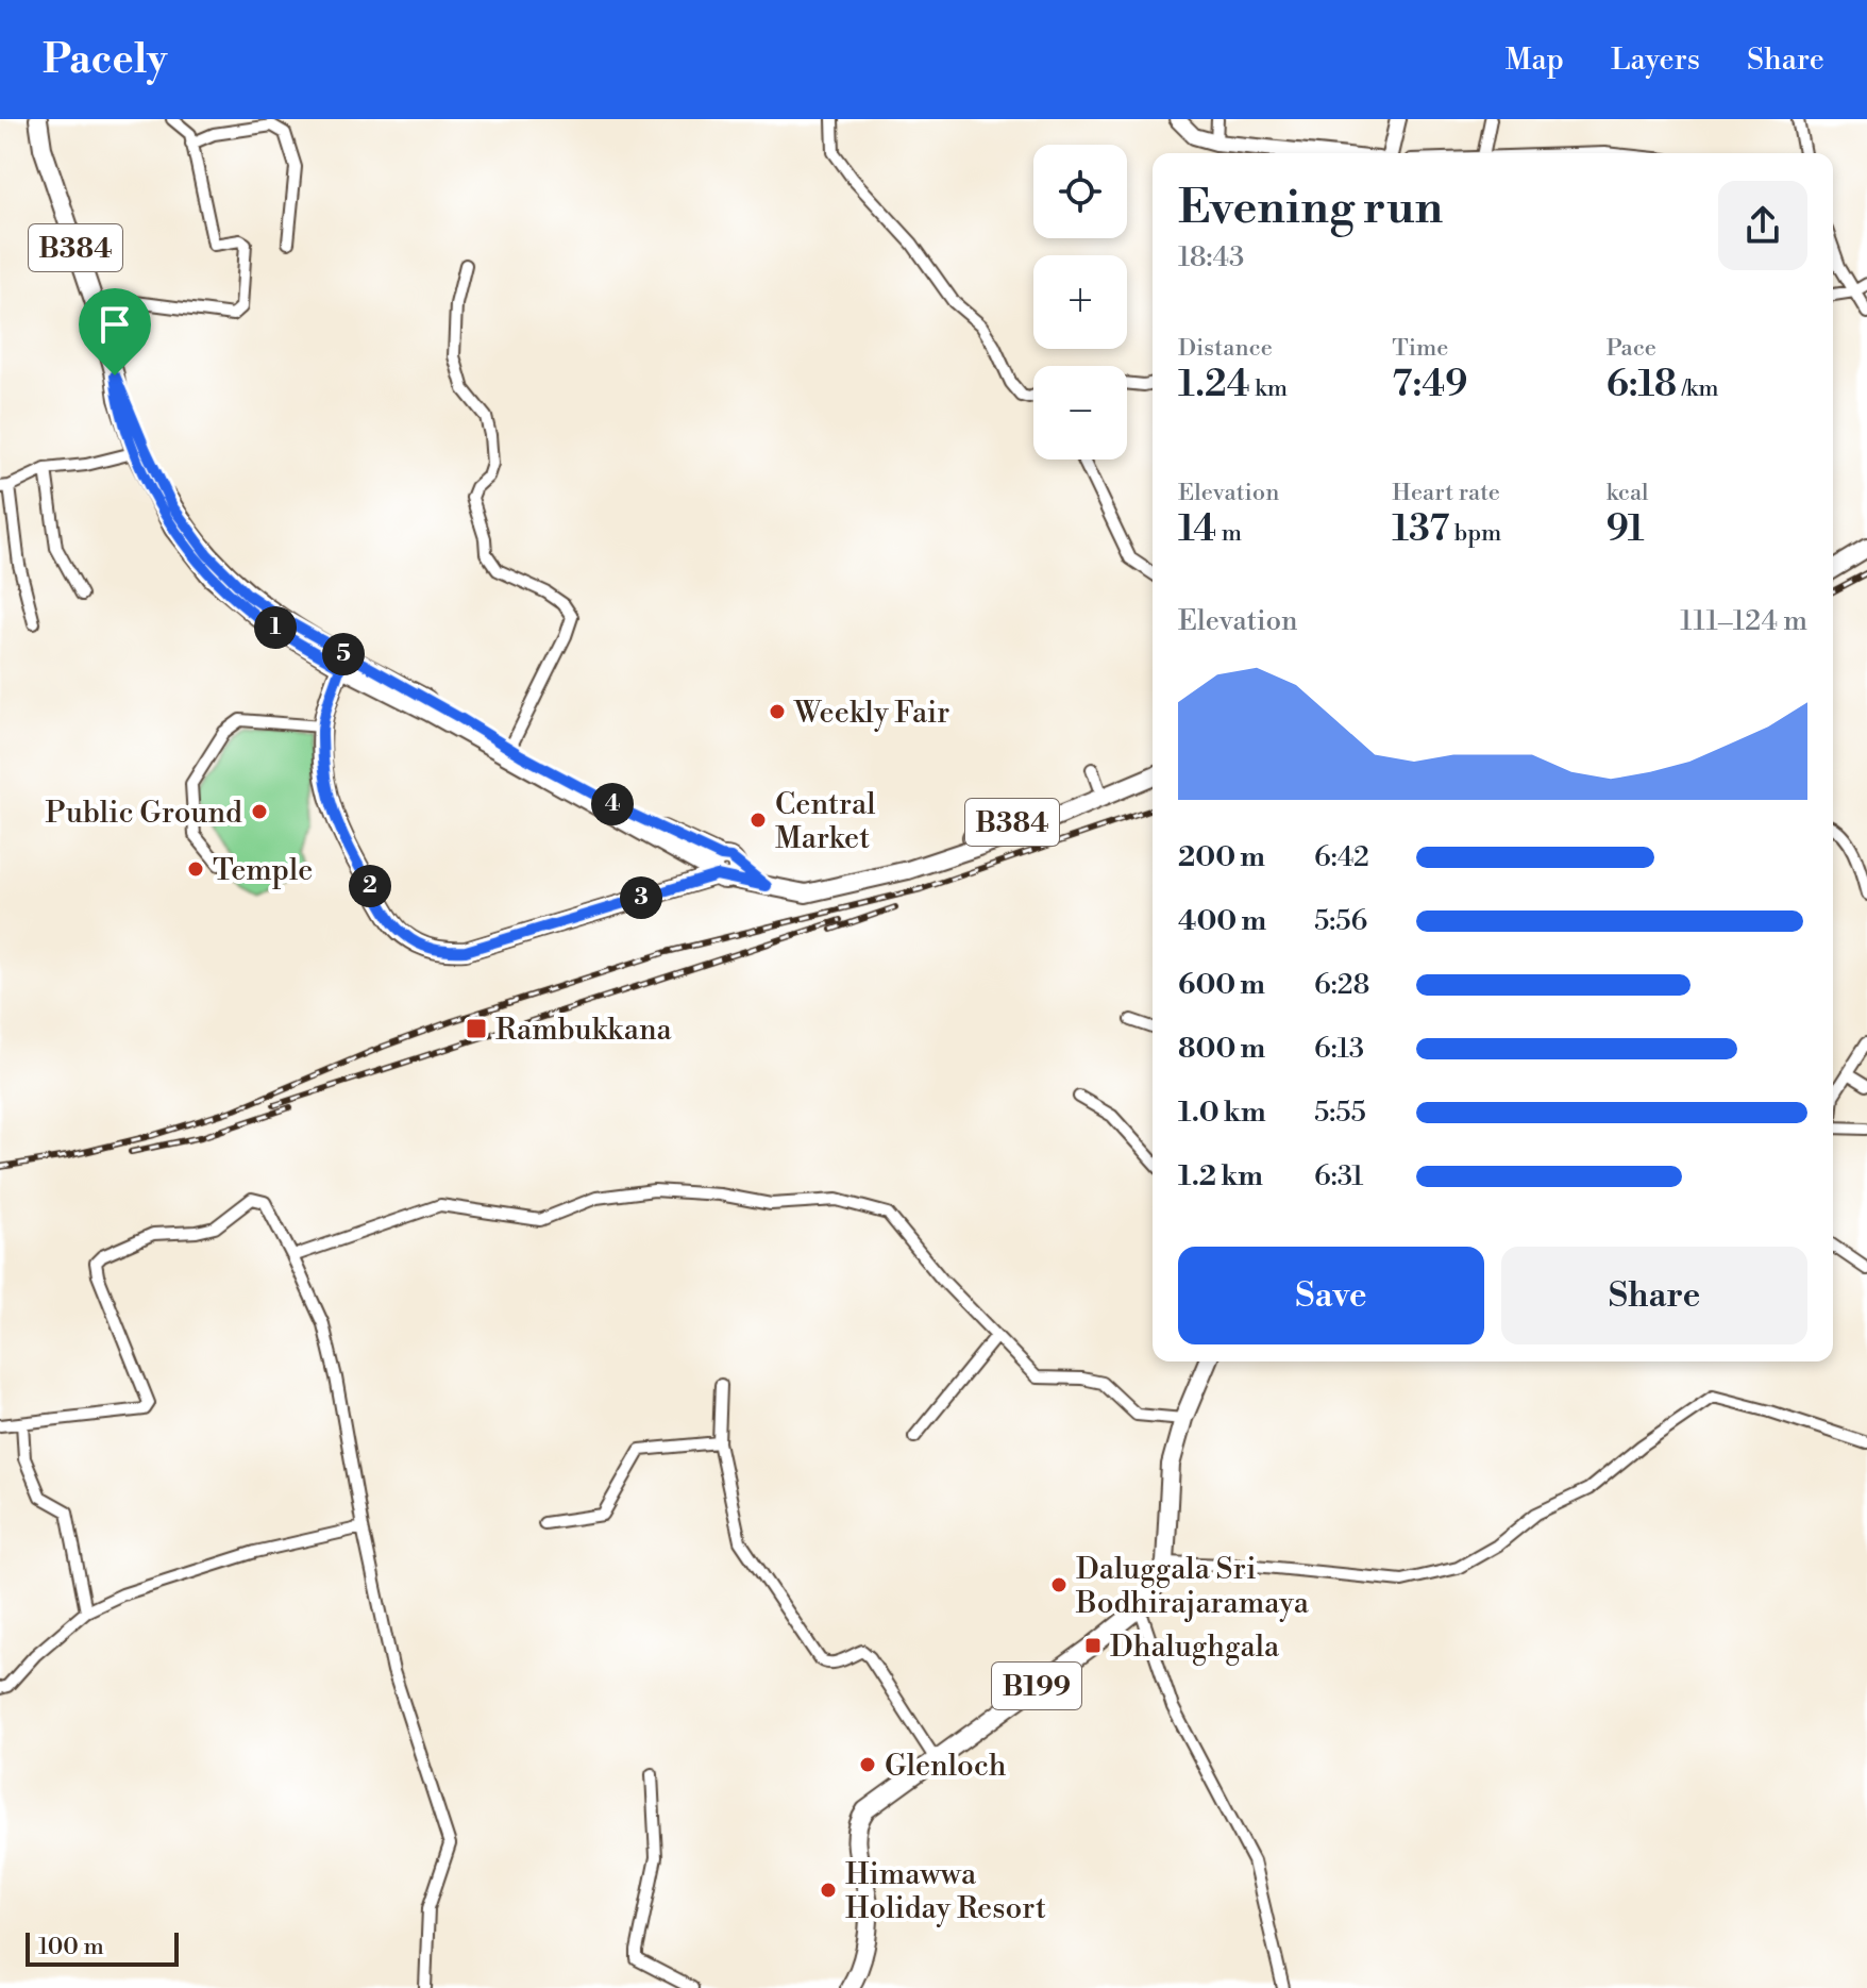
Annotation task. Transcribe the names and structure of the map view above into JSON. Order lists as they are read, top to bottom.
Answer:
{
  "streets": {
    "main road": ["B384", "B199"]
  },
  "places": {
    "other": [
      "Weekly Fair",
      "Public Ground",
      "Central Market",
      "Temple",
      "Daluggala Sri Bodhirajaramaya",
      "Glenloch",
      "Himawwa Holiday Resort"
    ],
    "transit": ["Rambukkana", "Dhalughgala"]
  },
  "scale_bar": "100 m",
  "page": {
    "header": "Pacely",
    "nav": ["Map", "Layers", "Share"],
    "map_buttons": ["+", "−"],
    "heading": ["Evening run", "18:43"],
    "stats": [
      ["Distance", "1.24 km"],
      ["Time", "7:49"],
      ["Pace", "6:18 /km"],
      ["Elevation", "14 m"],
      ["Heart rate", "137 bpm"],
      ["kcal", "91"]
    ],
    "chart": ["Elevation", "111–124 m"],
    "pins": [
      "1",
      "5",
      "4",
      "2",
      "3"
    ],
    "list": [
      {
        "name": "200 m",
        "note": "6:42"
      },
      {
        "name": "400 m",
        "note": "5:56"
      },
      {
        "name": "600 m",
        "note": "6:28"
      },
      {
        "name": "800 m",
        "note": "6:13"
      },
      {
        "name": "1.0 km",
        "note": "5:55"
      },
      {
        "name": "1.2 km",
        "note": "6:31"
      }
    ],
    "buttons": ["Save", "Share"],
    "scale": "100 m"
  }
}
